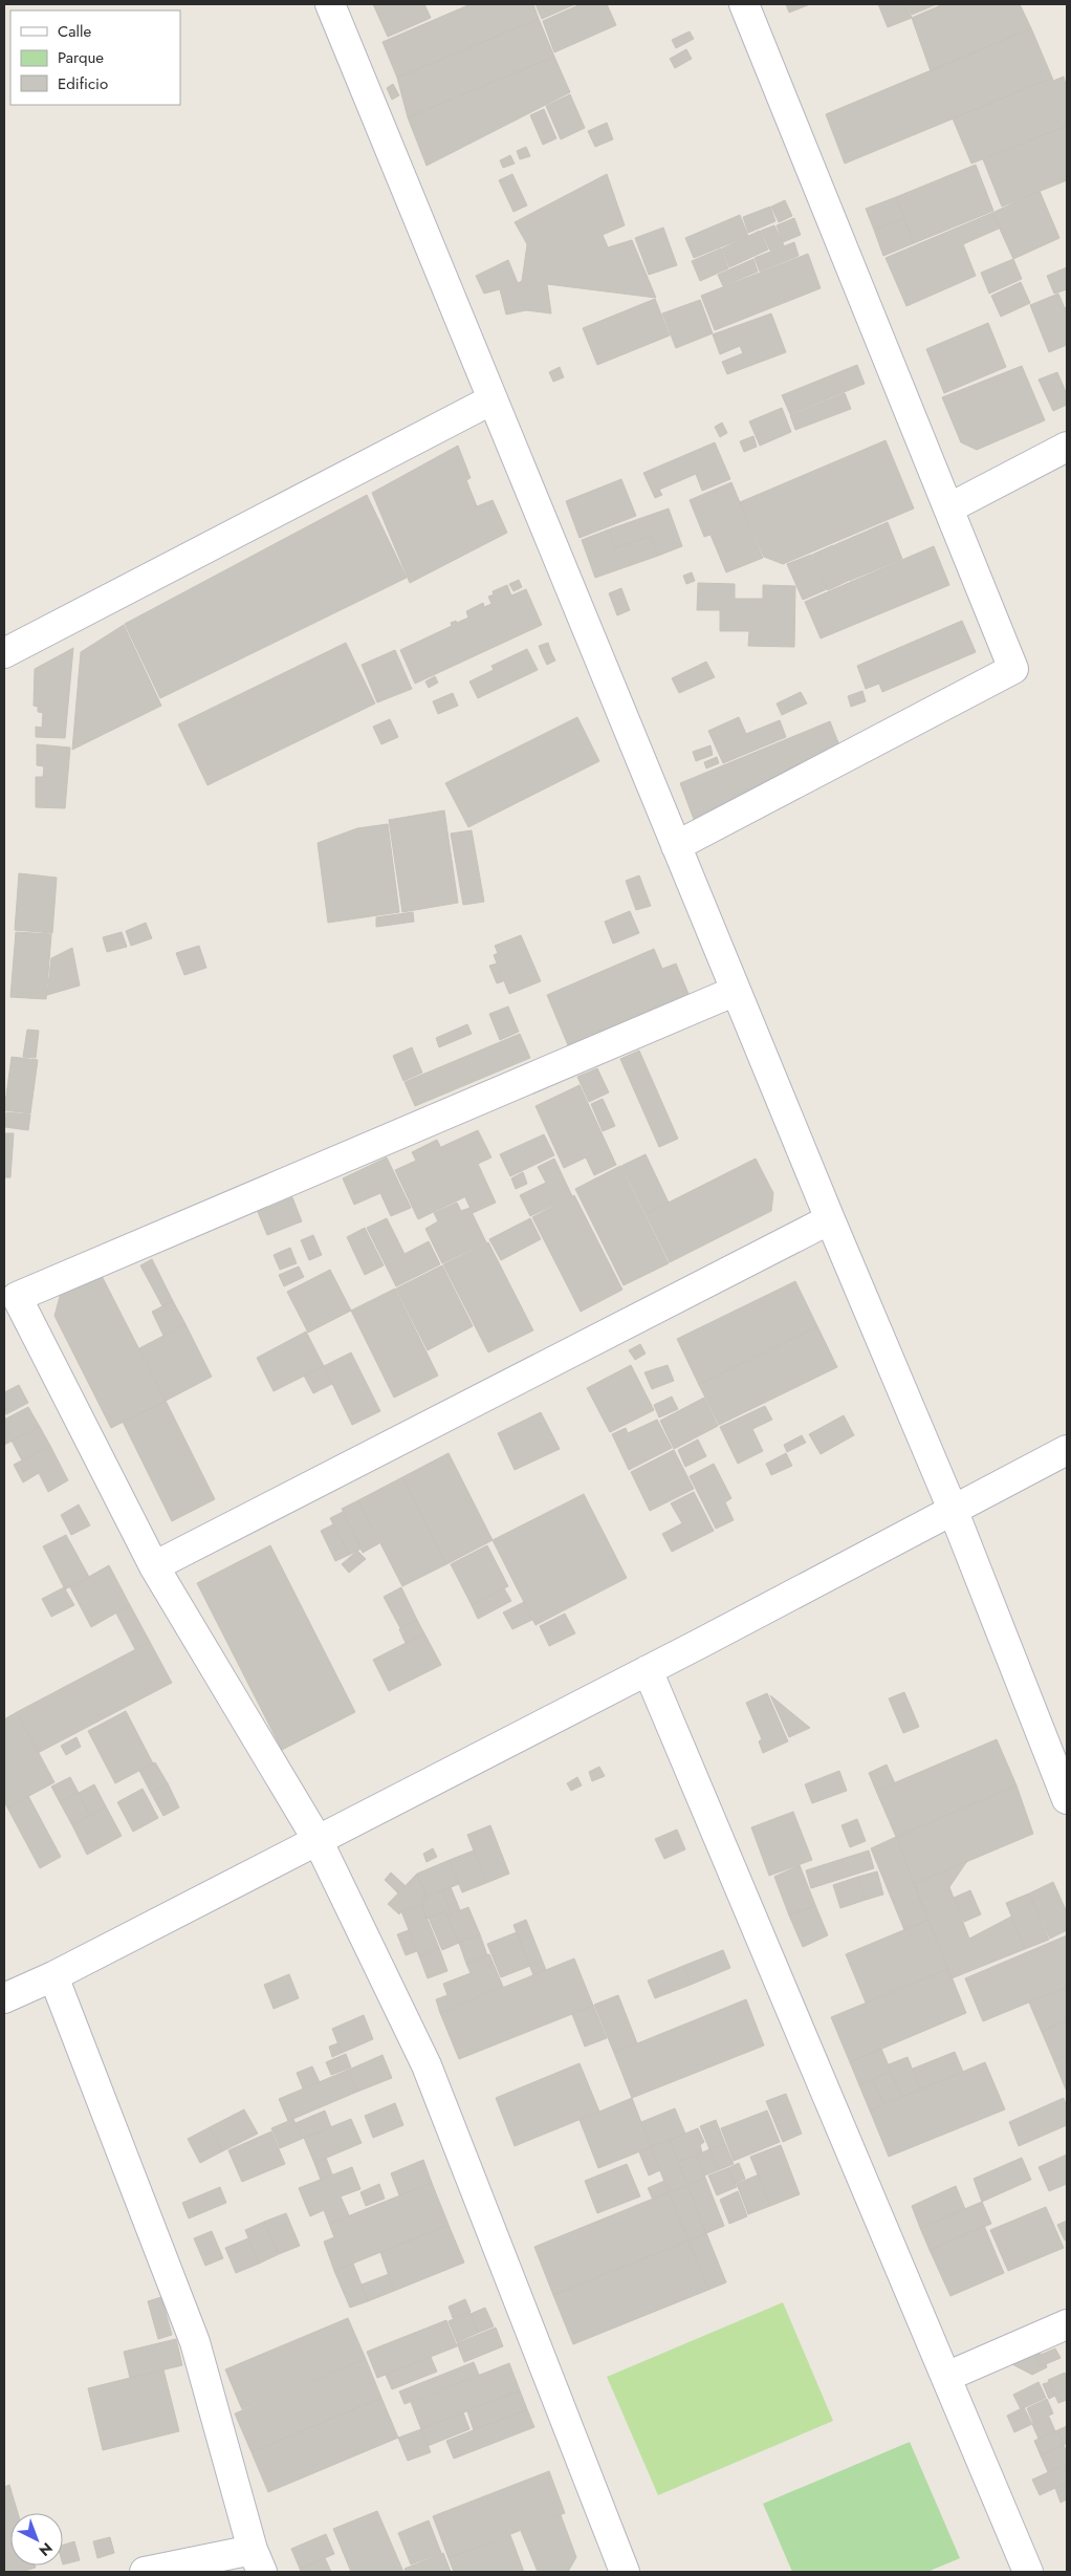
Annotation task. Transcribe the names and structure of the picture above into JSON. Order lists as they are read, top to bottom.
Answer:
{
  "legend": ["Calle", "Parque", "Edificio"],
  "north": "bottom right"
}
